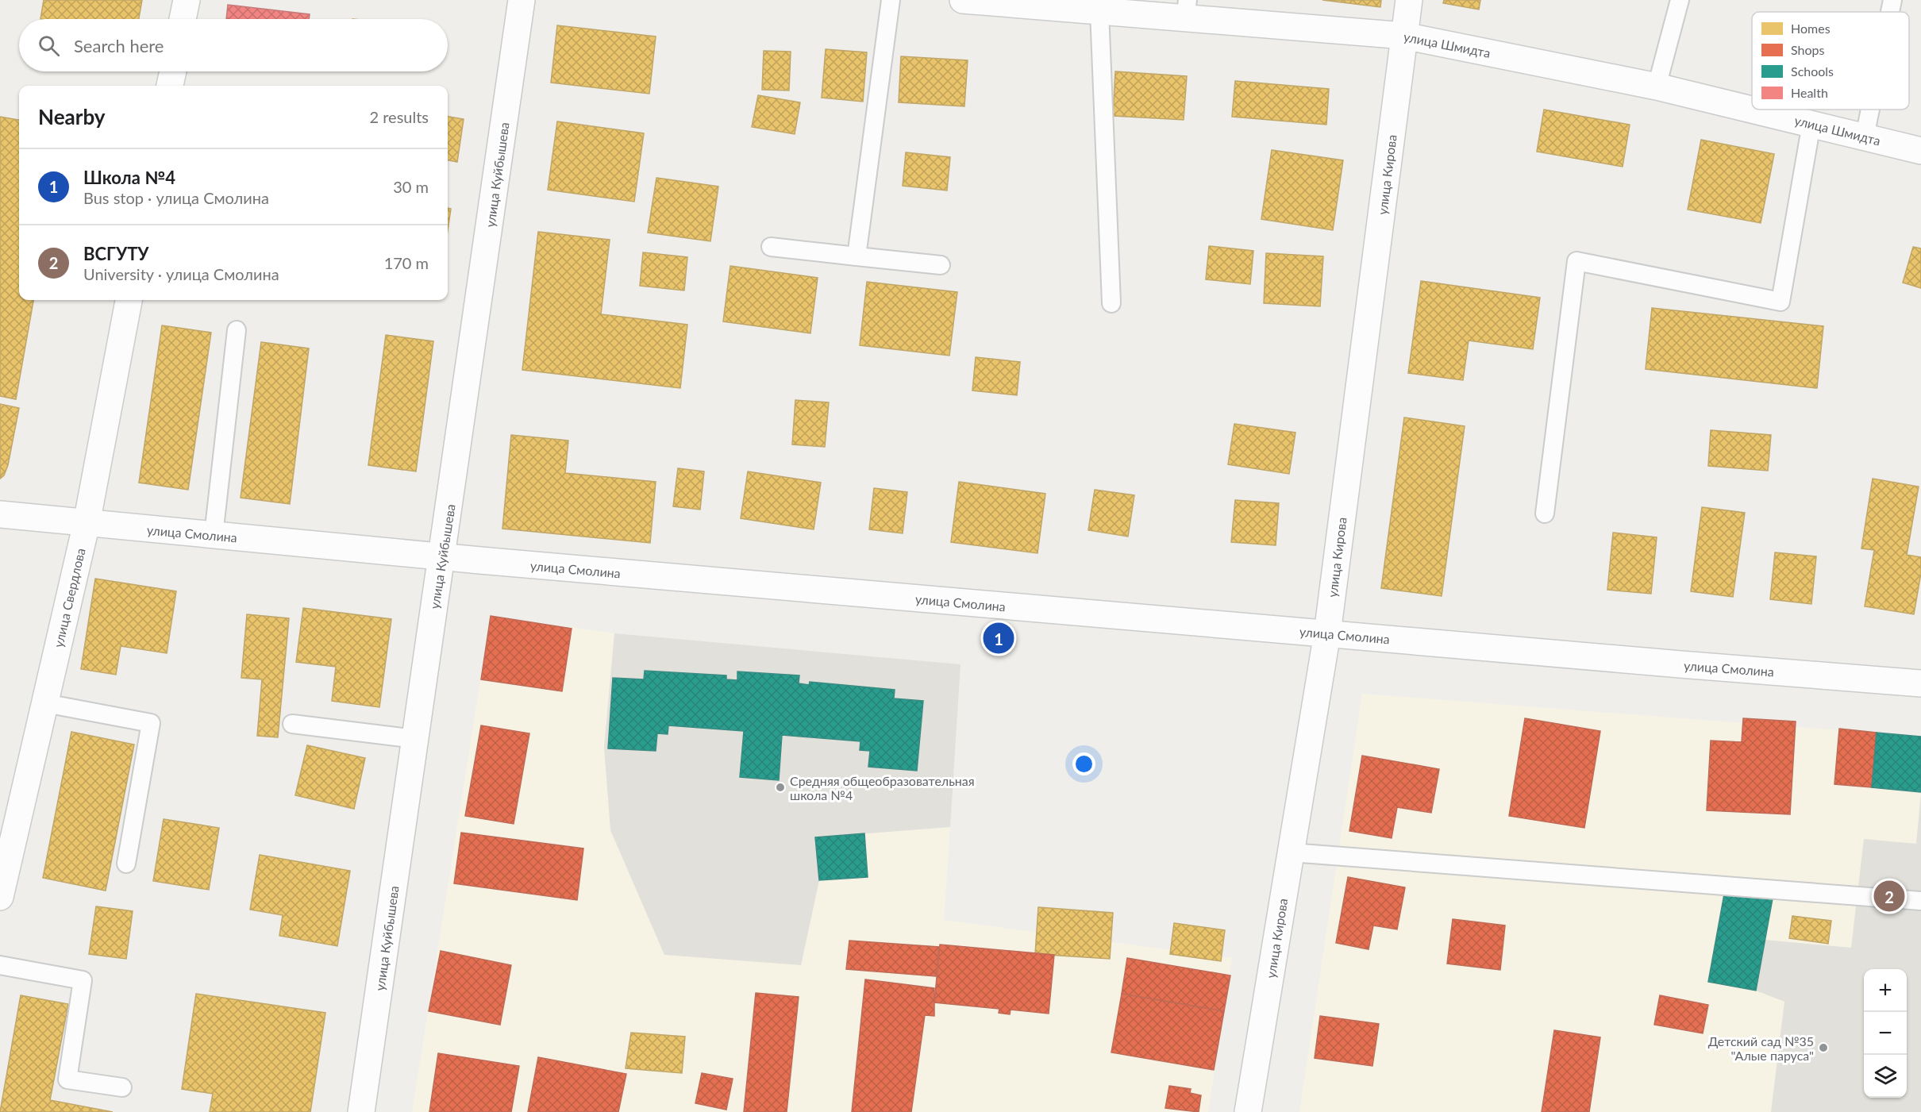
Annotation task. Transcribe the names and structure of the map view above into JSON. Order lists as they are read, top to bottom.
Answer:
{
  "streets": {
    "street": [
      "улица Шмидта",
      "улица Куйбышева",
      "улица Кирова",
      "улица Смолина",
      "улица Свердлова"
    ]
  },
  "crossings": [
    ["улица Шмидта", "улица Кирова"],
    ["улица Куйбышева", "улица Смолина"],
    ["улица Кирова", "улица Смолина"],
    ["улица Смолина", "улица Свердлова"]
  ],
  "places": ["Средняя общеобразовательная школа №4", "Детский сад №35 \"Алые паруса\""],
  "legend": [
    "Homes",
    "Shops",
    "Schools",
    "Health"
  ],
  "page": {
    "search": "Search here",
    "heading": ["Nearby", "2 results"],
    "list": [
      {
        "mark": "1",
        "name": "Школа №4",
        "note": "Bus stop · улица Смолина",
        "value": "30 m"
      },
      {
        "mark": "2",
        "name": "ВСГУТУ",
        "note": "University · улица Смолина",
        "value": "170 m"
      }
    ],
    "pins": ["1", "2"],
    "map_buttons": ["+", "−"]
  }
}
